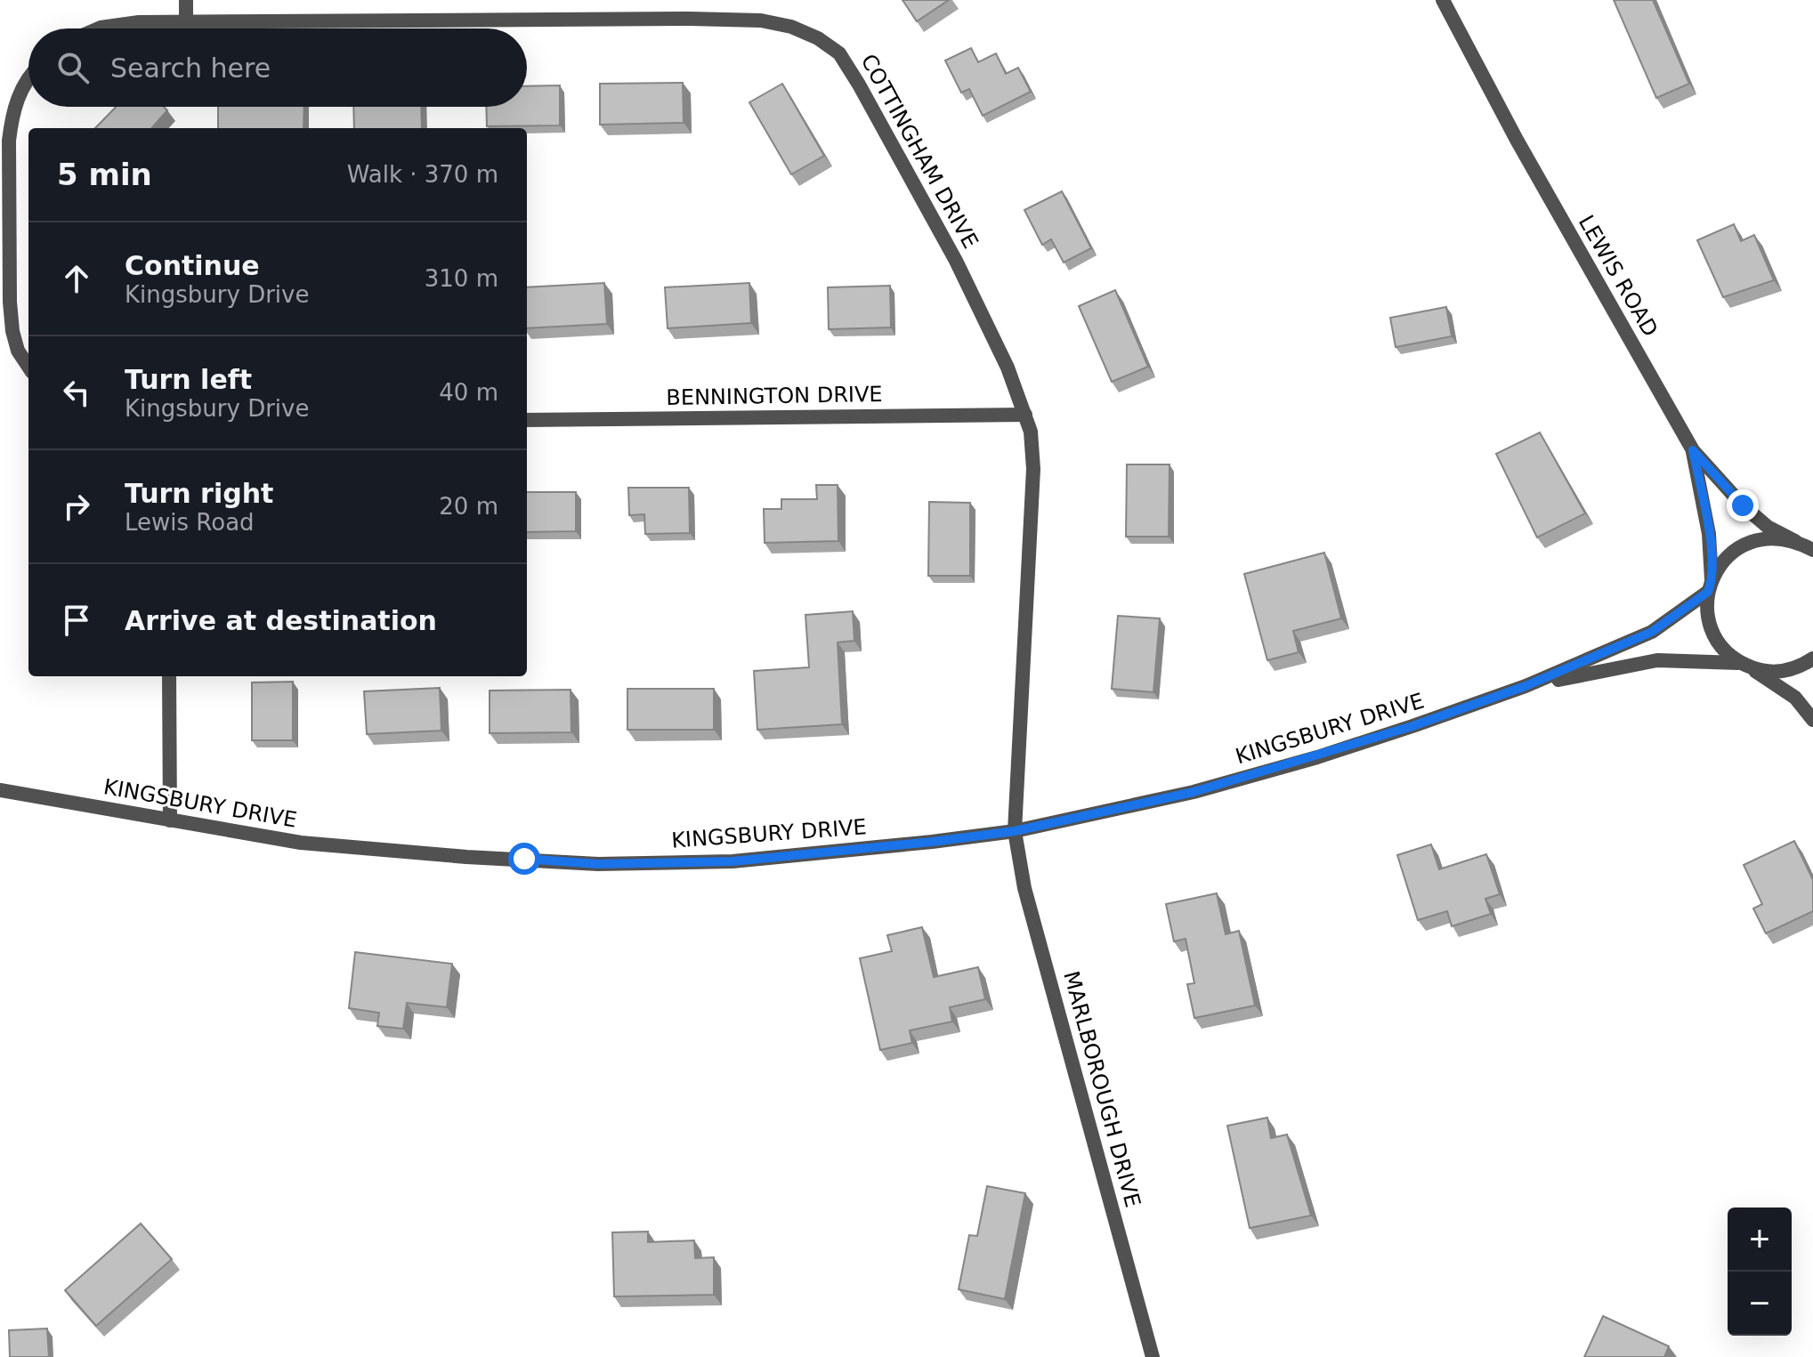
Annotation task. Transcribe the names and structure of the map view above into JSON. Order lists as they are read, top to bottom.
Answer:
{
  "streets": {
    "street": [
      "COTTINGHAM DRIVE",
      "LEWIS ROAD",
      "BENNINGTON DRIVE",
      "KINGSBURY DRIVE",
      "MARLBOROUGH DRIVE"
    ]
  },
  "crossings": [
    ["COTTINGHAM DRIVE", "BENNINGTON DRIVE"],
    ["COTTINGHAM DRIVE", "KINGSBURY DRIVE"],
    ["COTTINGHAM DRIVE", "MARLBOROUGH DRIVE"],
    ["LEWIS ROAD", "KINGSBURY DRIVE"],
    ["KINGSBURY DRIVE", "MARLBOROUGH DRIVE"]
  ],
  "page": {
    "search": "Search here",
    "heading": ["5 min", "Walk · 370 m"],
    "list": [
      ["Continue", "Kingsbury Drive", "310 m"],
      ["Turn left", "Kingsbury Drive", "40 m"],
      ["Turn right", "Lewis Road", "20 m"],
      "Arrive at destination"
    ],
    "map_buttons": ["+", "−"]
  }
}
